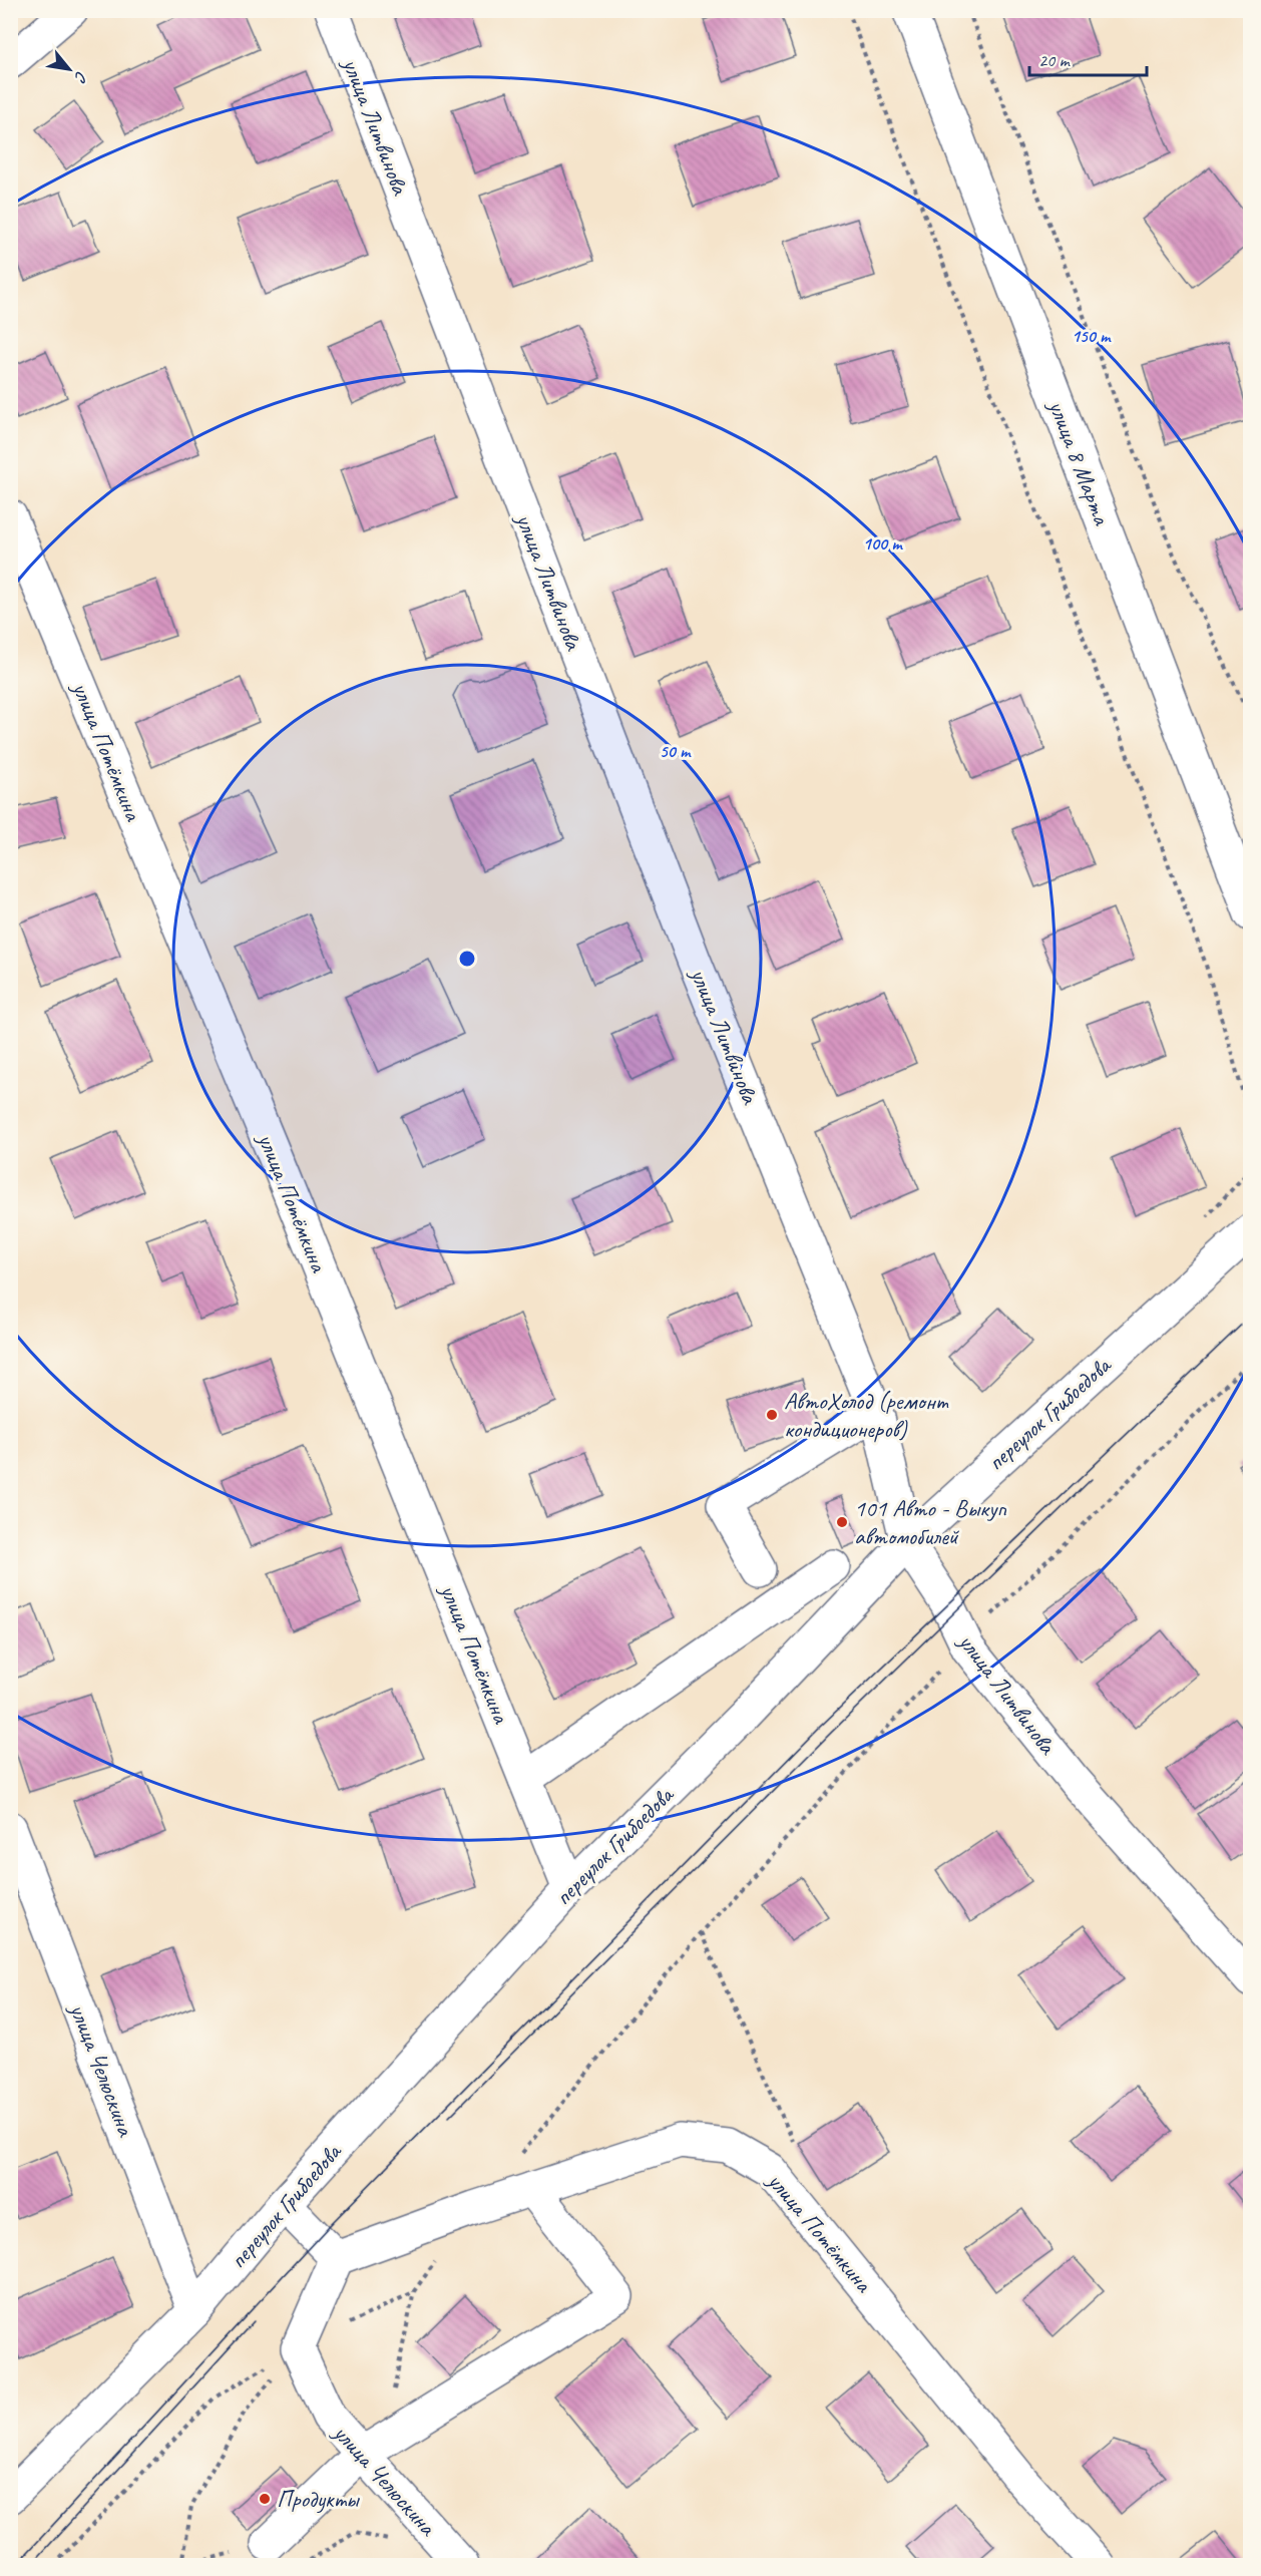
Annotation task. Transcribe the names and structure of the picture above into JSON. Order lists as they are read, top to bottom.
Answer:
{
  "streets": {
    "street": [
      "улица Литвинова",
      "улица 8 Марта",
      "улица Потёмкина",
      "переулок Грибоедова",
      "улица Челюскина"
    ]
  },
  "crossings": [
    ["улица Литвинова", "переулок Грибоедова"],
    ["улица Потёмкина", "переулок Грибоедова"],
    ["переулок Грибоедова", "улица Челюскина"]
  ],
  "places": ["АвтоХолод (ремонт кондиционеров)", "101 Авто - Выкуп автомобилей", "Продукты"],
  "scale_bar": "20 m",
  "north": "bottom right",
  "rings": ["150 m", "100 m", "50 m"]
}
